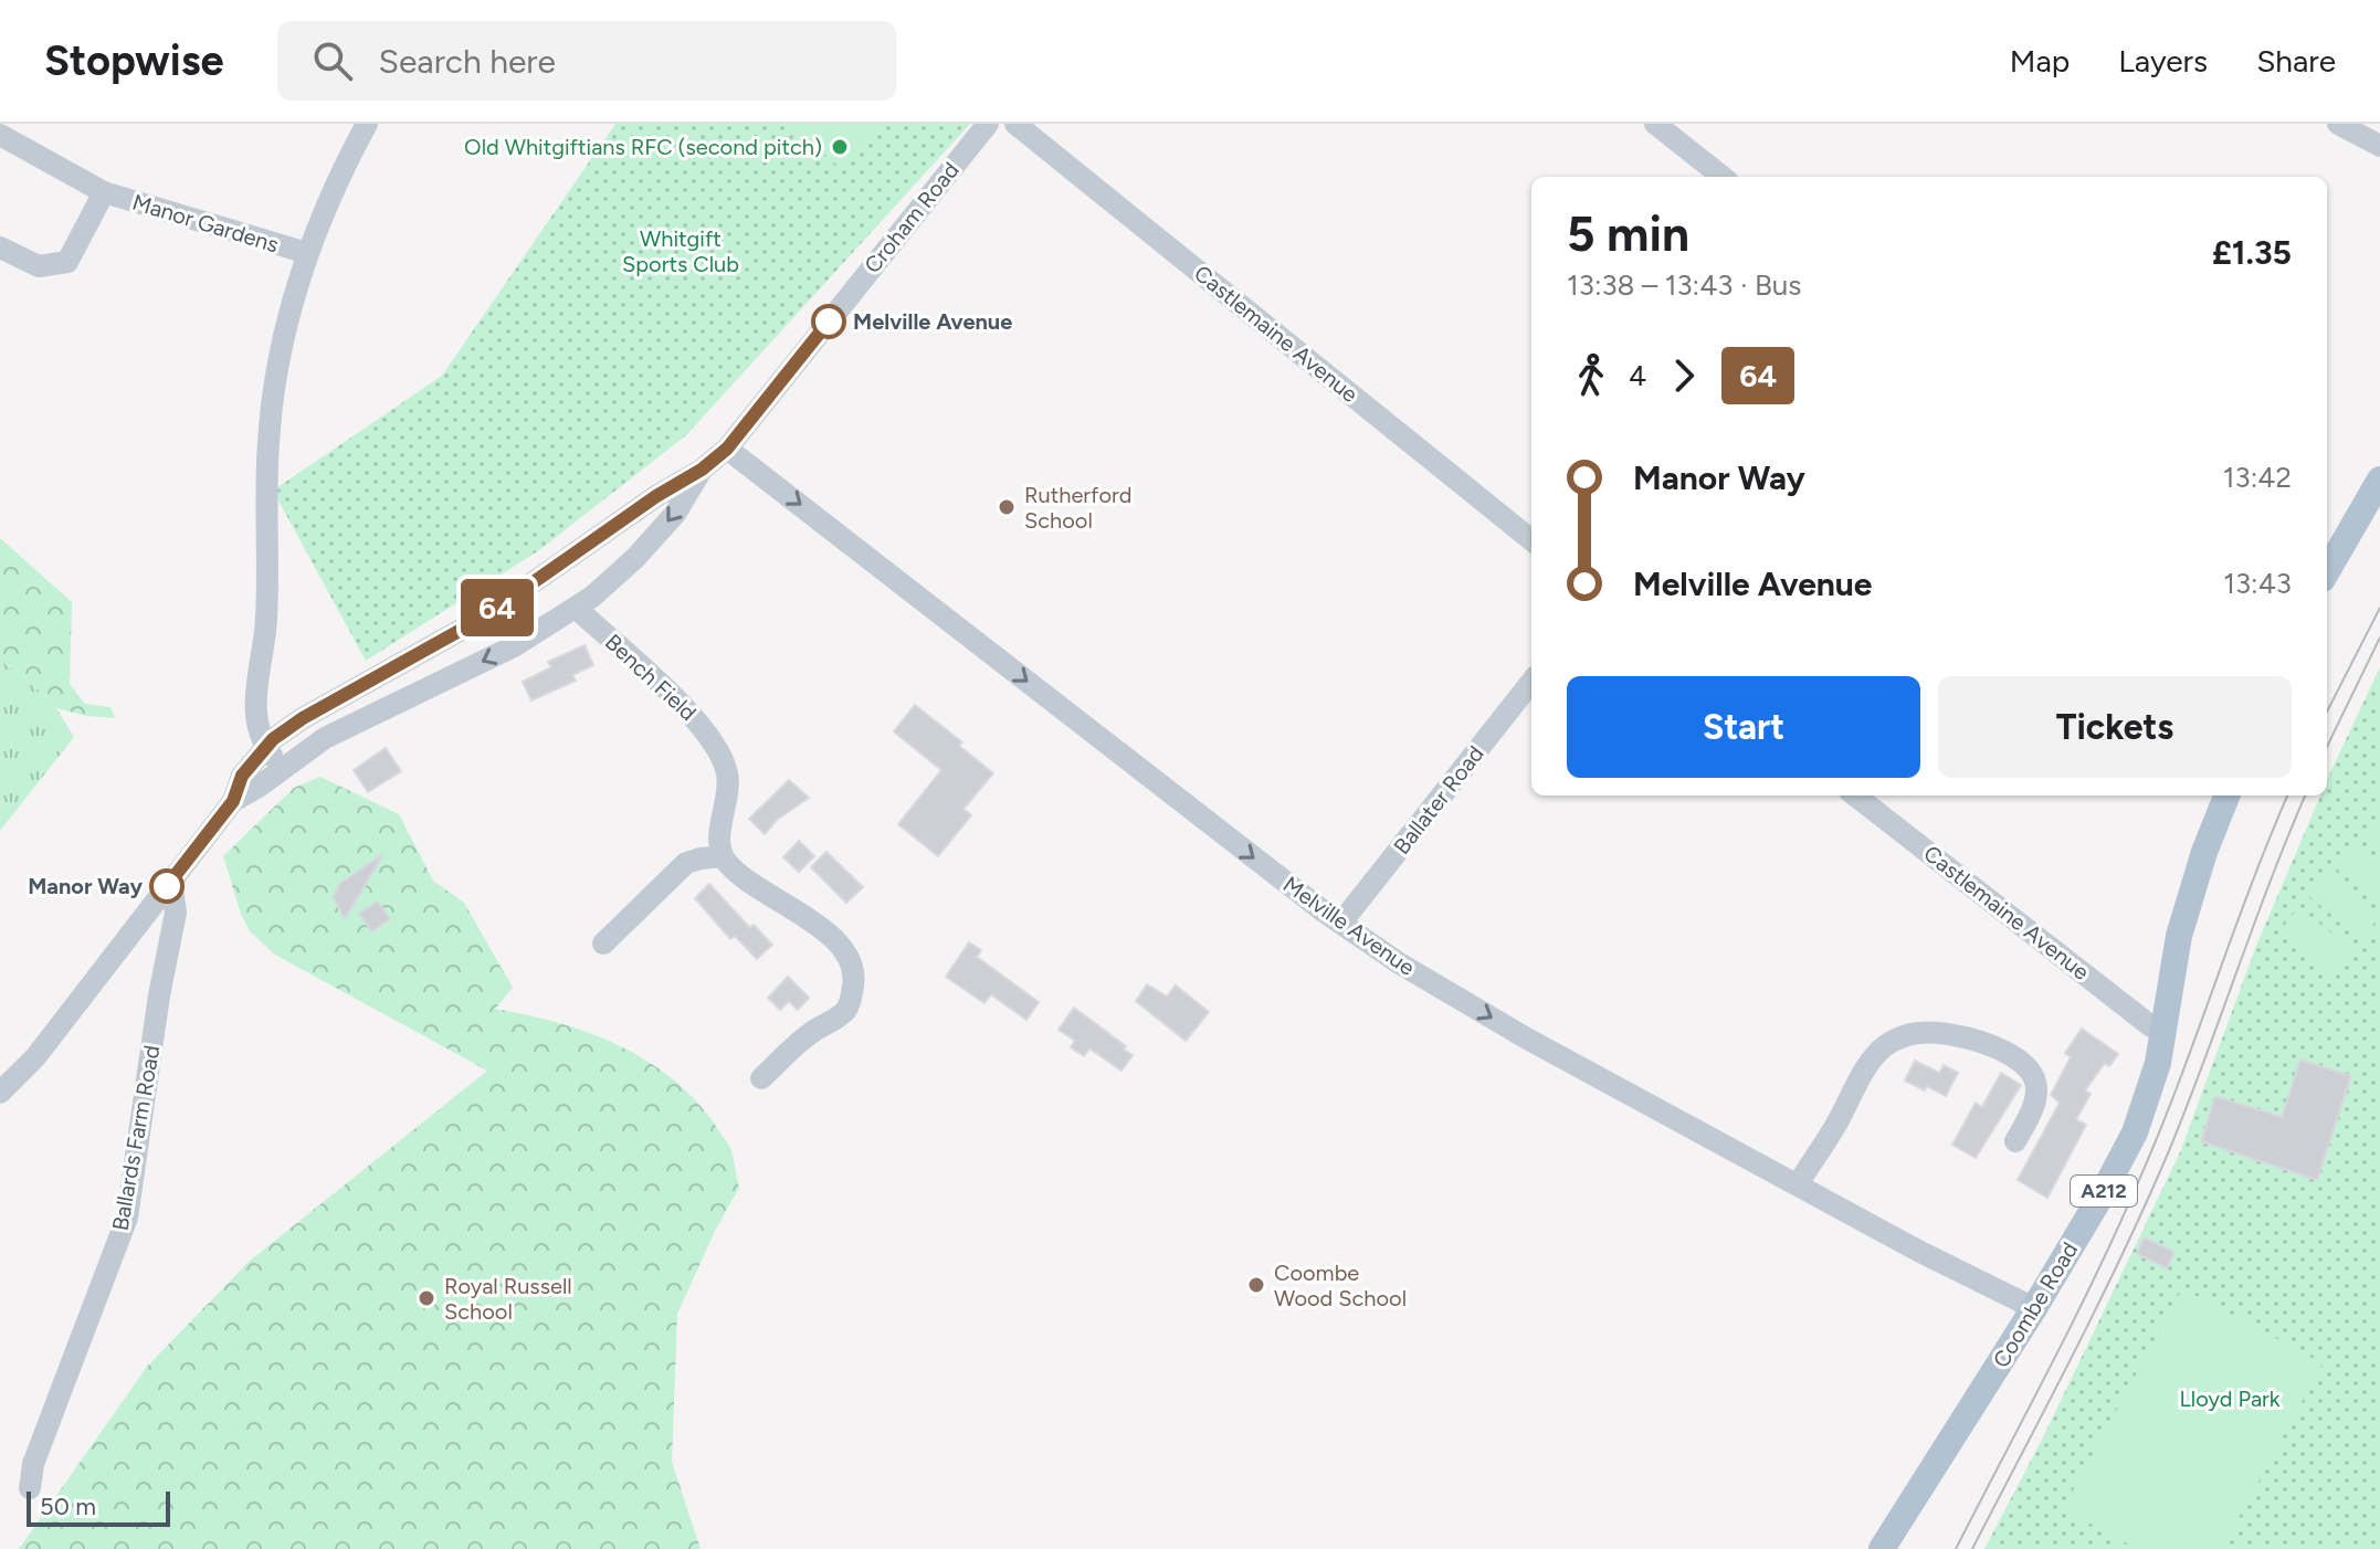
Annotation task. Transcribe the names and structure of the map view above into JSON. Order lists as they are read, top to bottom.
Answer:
{
  "streets": {
    "main road": ["A212", "Coombe Road"],
    "street": [
      "Croham Road",
      "Manor Gardens",
      "Castlemaine Avenue",
      "Bench Field",
      "Ballater Road",
      "Melville Avenue",
      "Ballards Farm Road"
    ]
  },
  "crossings": [
    ["Croham Road", "Bench Field"],
    ["Croham Road", "Melville Avenue"],
    ["Castlemaine Avenue", "Coombe Road"],
    ["Ballater Road", "Melville Avenue"],
    ["Melville Avenue", "Coombe Road"]
  ],
  "one_way": ["Melville Avenue"],
  "parks": ["Whitgift Sports Club", "Lloyd Park"],
  "places": [
    "Old Whitgiftians RFC (second pitch)",
    "Melville Avenue",
    "Rutherford School",
    "Manor Way",
    "Coombe Wood School",
    "Royal Russell School"
  ],
  "lines": ["bus line 64"],
  "scale_bar": "50 m",
  "page": {
    "header": "Stopwise",
    "search": "Search here",
    "nav": ["Map", "Layers", "Share"],
    "on_map": "64",
    "heading": ["5 min", "13:38 – 13:43 · Bus", "£1.35"],
    "legs": ["4", "64"],
    "list": [
      {
        "name": "Manor Way",
        "value": "13:42"
      },
      {
        "name": "Melville Avenue",
        "value": "13:43"
      }
    ],
    "buttons": ["Start", "Tickets"],
    "scale": "50 m"
  }
}
